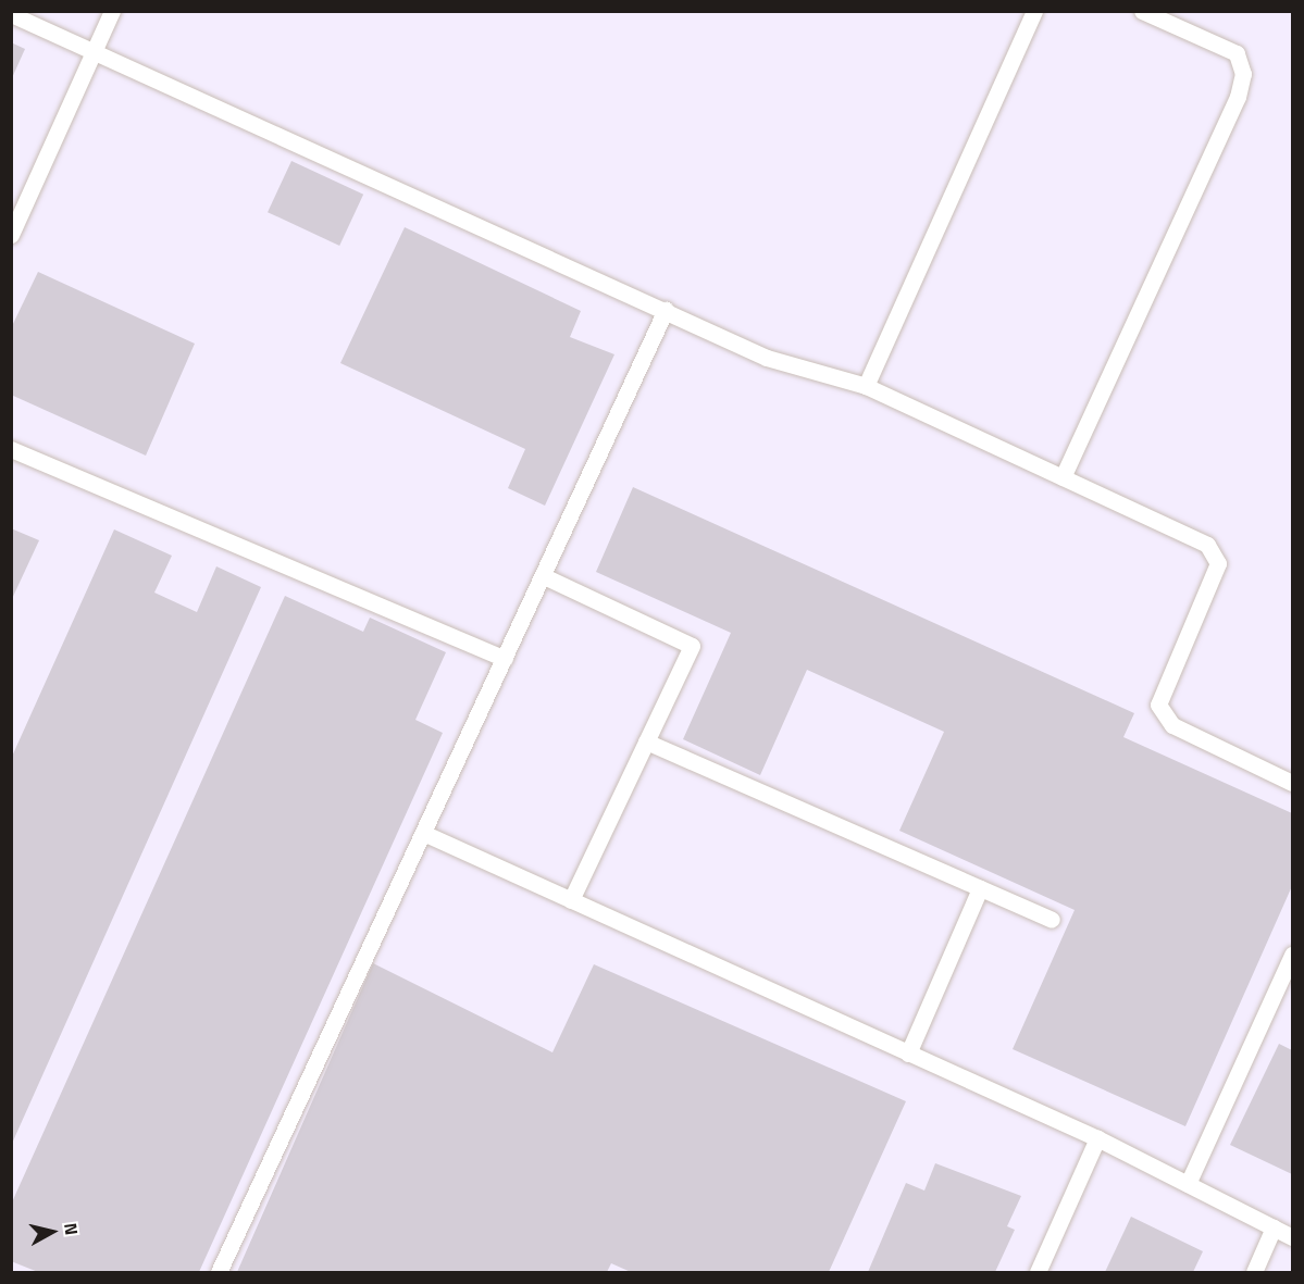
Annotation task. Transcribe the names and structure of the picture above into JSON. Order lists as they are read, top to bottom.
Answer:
{
  "north": "right"
}
